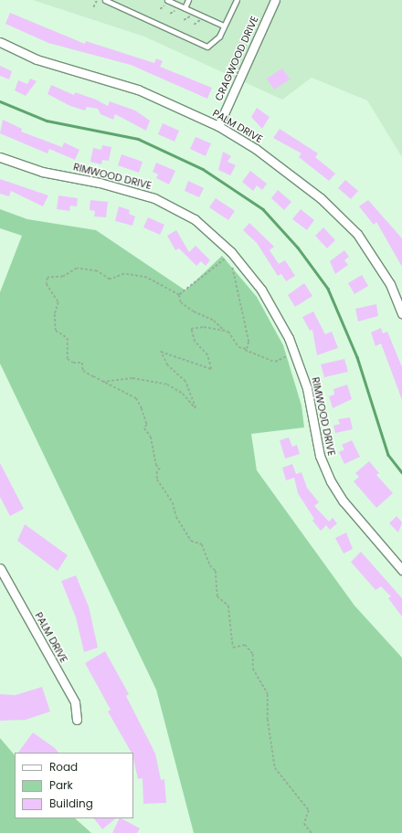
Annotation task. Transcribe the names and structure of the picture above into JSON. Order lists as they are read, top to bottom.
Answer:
{
  "streets": {
    "street": ["CRAGWOOD DRIVE", "PALM DRIVE", "RIMWOOD DRIVE"]
  },
  "crossings": [
    ["CRAGWOOD DRIVE", "PALM DRIVE"]
  ],
  "legend": ["Road", "Park", "Building"]
}
